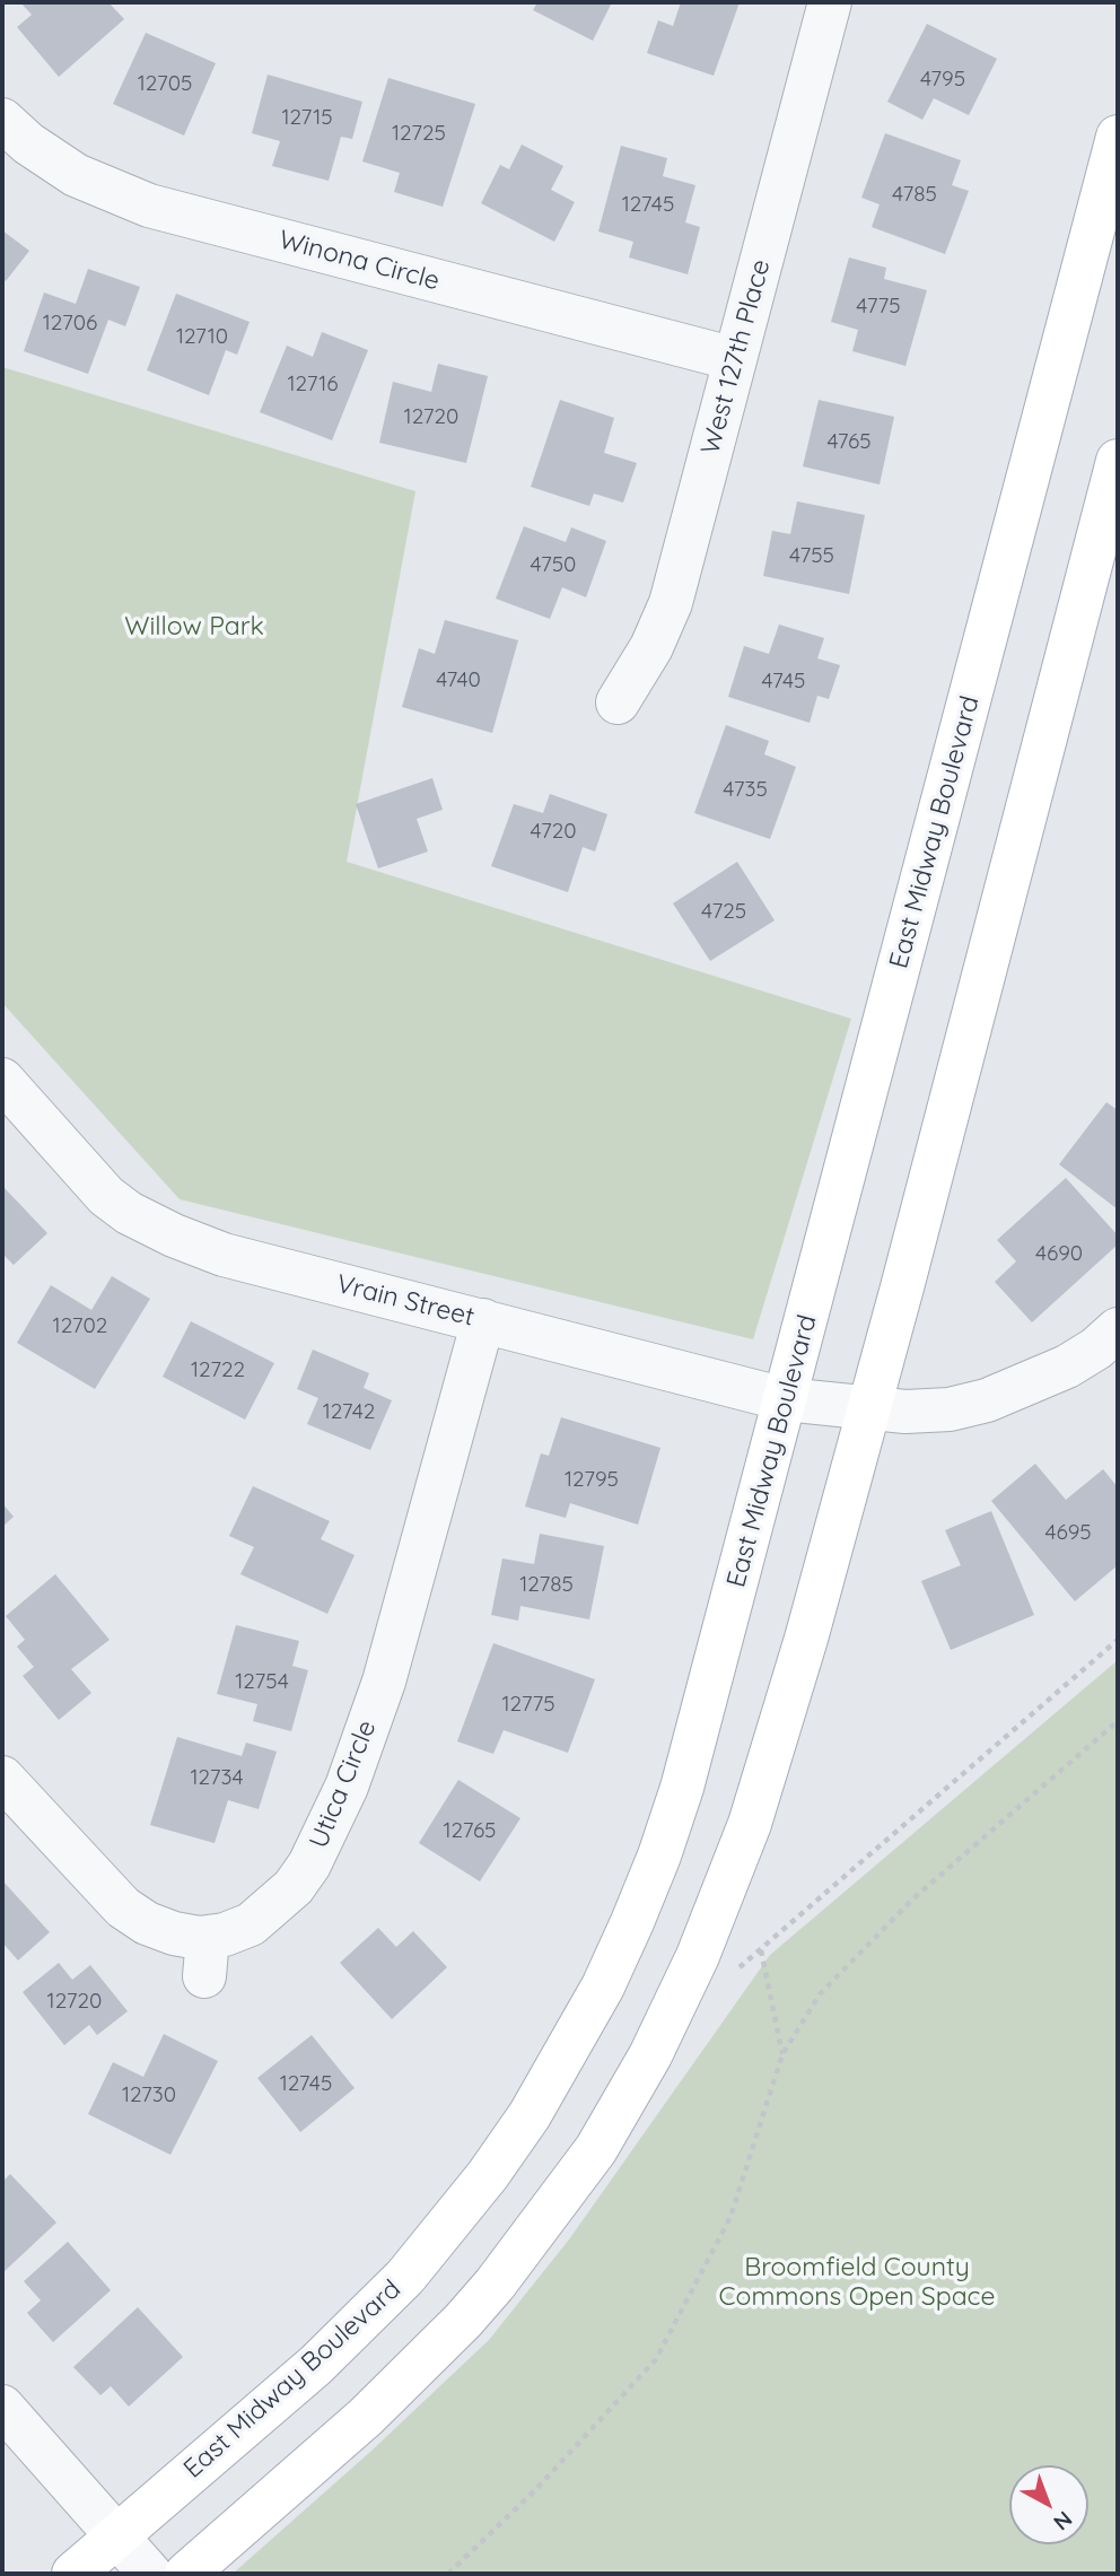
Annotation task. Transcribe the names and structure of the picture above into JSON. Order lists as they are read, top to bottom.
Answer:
{
  "streets": {
    "main road": ["East Midway Boulevard"],
    "street": [
      "Winona Circle",
      "West 127th Place",
      "Vrain Street",
      "Utica Circle"
    ]
  },
  "crossings": [
    ["Winona Circle", "West 127th Place"],
    ["East Midway Boulevard", "Vrain Street"],
    ["Vrain Street", "Utica Circle"]
  ],
  "parks": ["Willow Park", "Broomfield County Commons Open Space"],
  "house_numbers": [
    "4795",
    "12705",
    "12715",
    "12725",
    "4785",
    "12745",
    "4775",
    "12706",
    "12710",
    "12716",
    "12720",
    "4765",
    "4755",
    "4750",
    "4740",
    "4745",
    "4735",
    "4720",
    "4725",
    "4690",
    "12702",
    "12722",
    "12742",
    "12795",
    "4695",
    "12785",
    "12754",
    "12775",
    "12734",
    "12765",
    "12720",
    "12745",
    "12730"
  ],
  "north": "bottom right"
}
